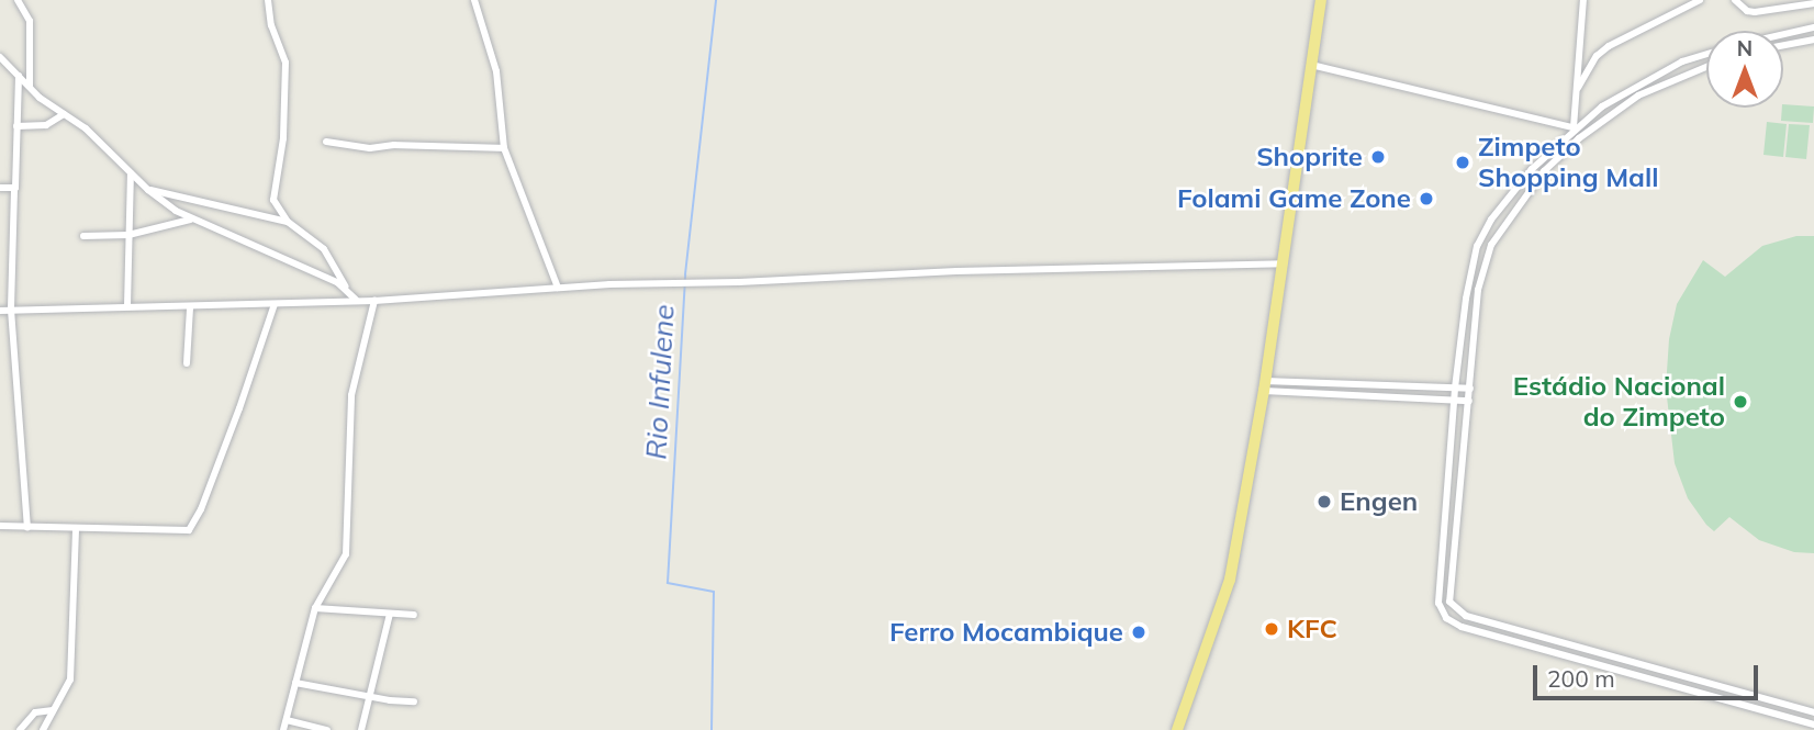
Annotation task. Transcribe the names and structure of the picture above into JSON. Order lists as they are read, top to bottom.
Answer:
{
  "water": ["Rio Infulene"],
  "places": [
    "Shoprite",
    "Zimpeto Shopping Mall",
    "Folami Game Zone",
    "Estádio Nacional do Zimpeto",
    "Engen",
    "KFC",
    "Ferro Mocambique"
  ],
  "scale_bar": "200 m",
  "north": "top"
}
